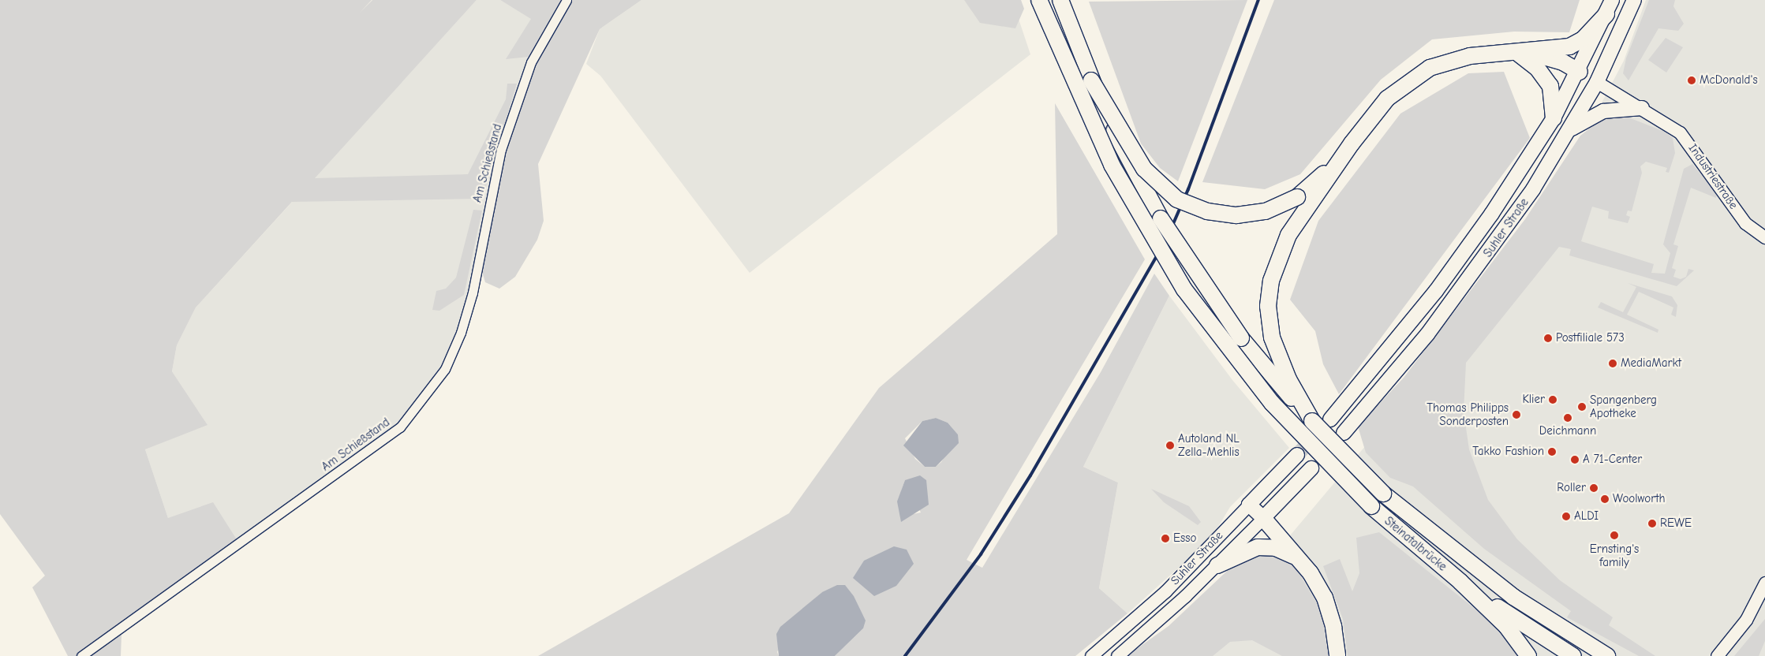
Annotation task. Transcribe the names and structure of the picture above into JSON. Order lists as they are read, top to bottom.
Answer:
{
  "streets": {
    "highway": ["Steinatalbrücke"],
    "main road": ["Industriestraße", "Suhler Straße"],
    "street": ["Am Schießstand"]
  },
  "crossings": [
    ["Industriestraße", "Suhler Straße"]
  ],
  "places": [
    "McDonald's",
    "Postfiliale 573",
    "MediaMarkt",
    "Klier",
    "Spangenberg Apotheke",
    "Thomas Philipps Sonderposten",
    "Deichmann",
    "Autoland NL Zella-Mehlis",
    "Takko Fashion",
    "A 71-Center",
    "Roller",
    "Woolworth",
    "ALDI",
    "REWE",
    "Ernsting's family",
    "Esso"
  ]
}
